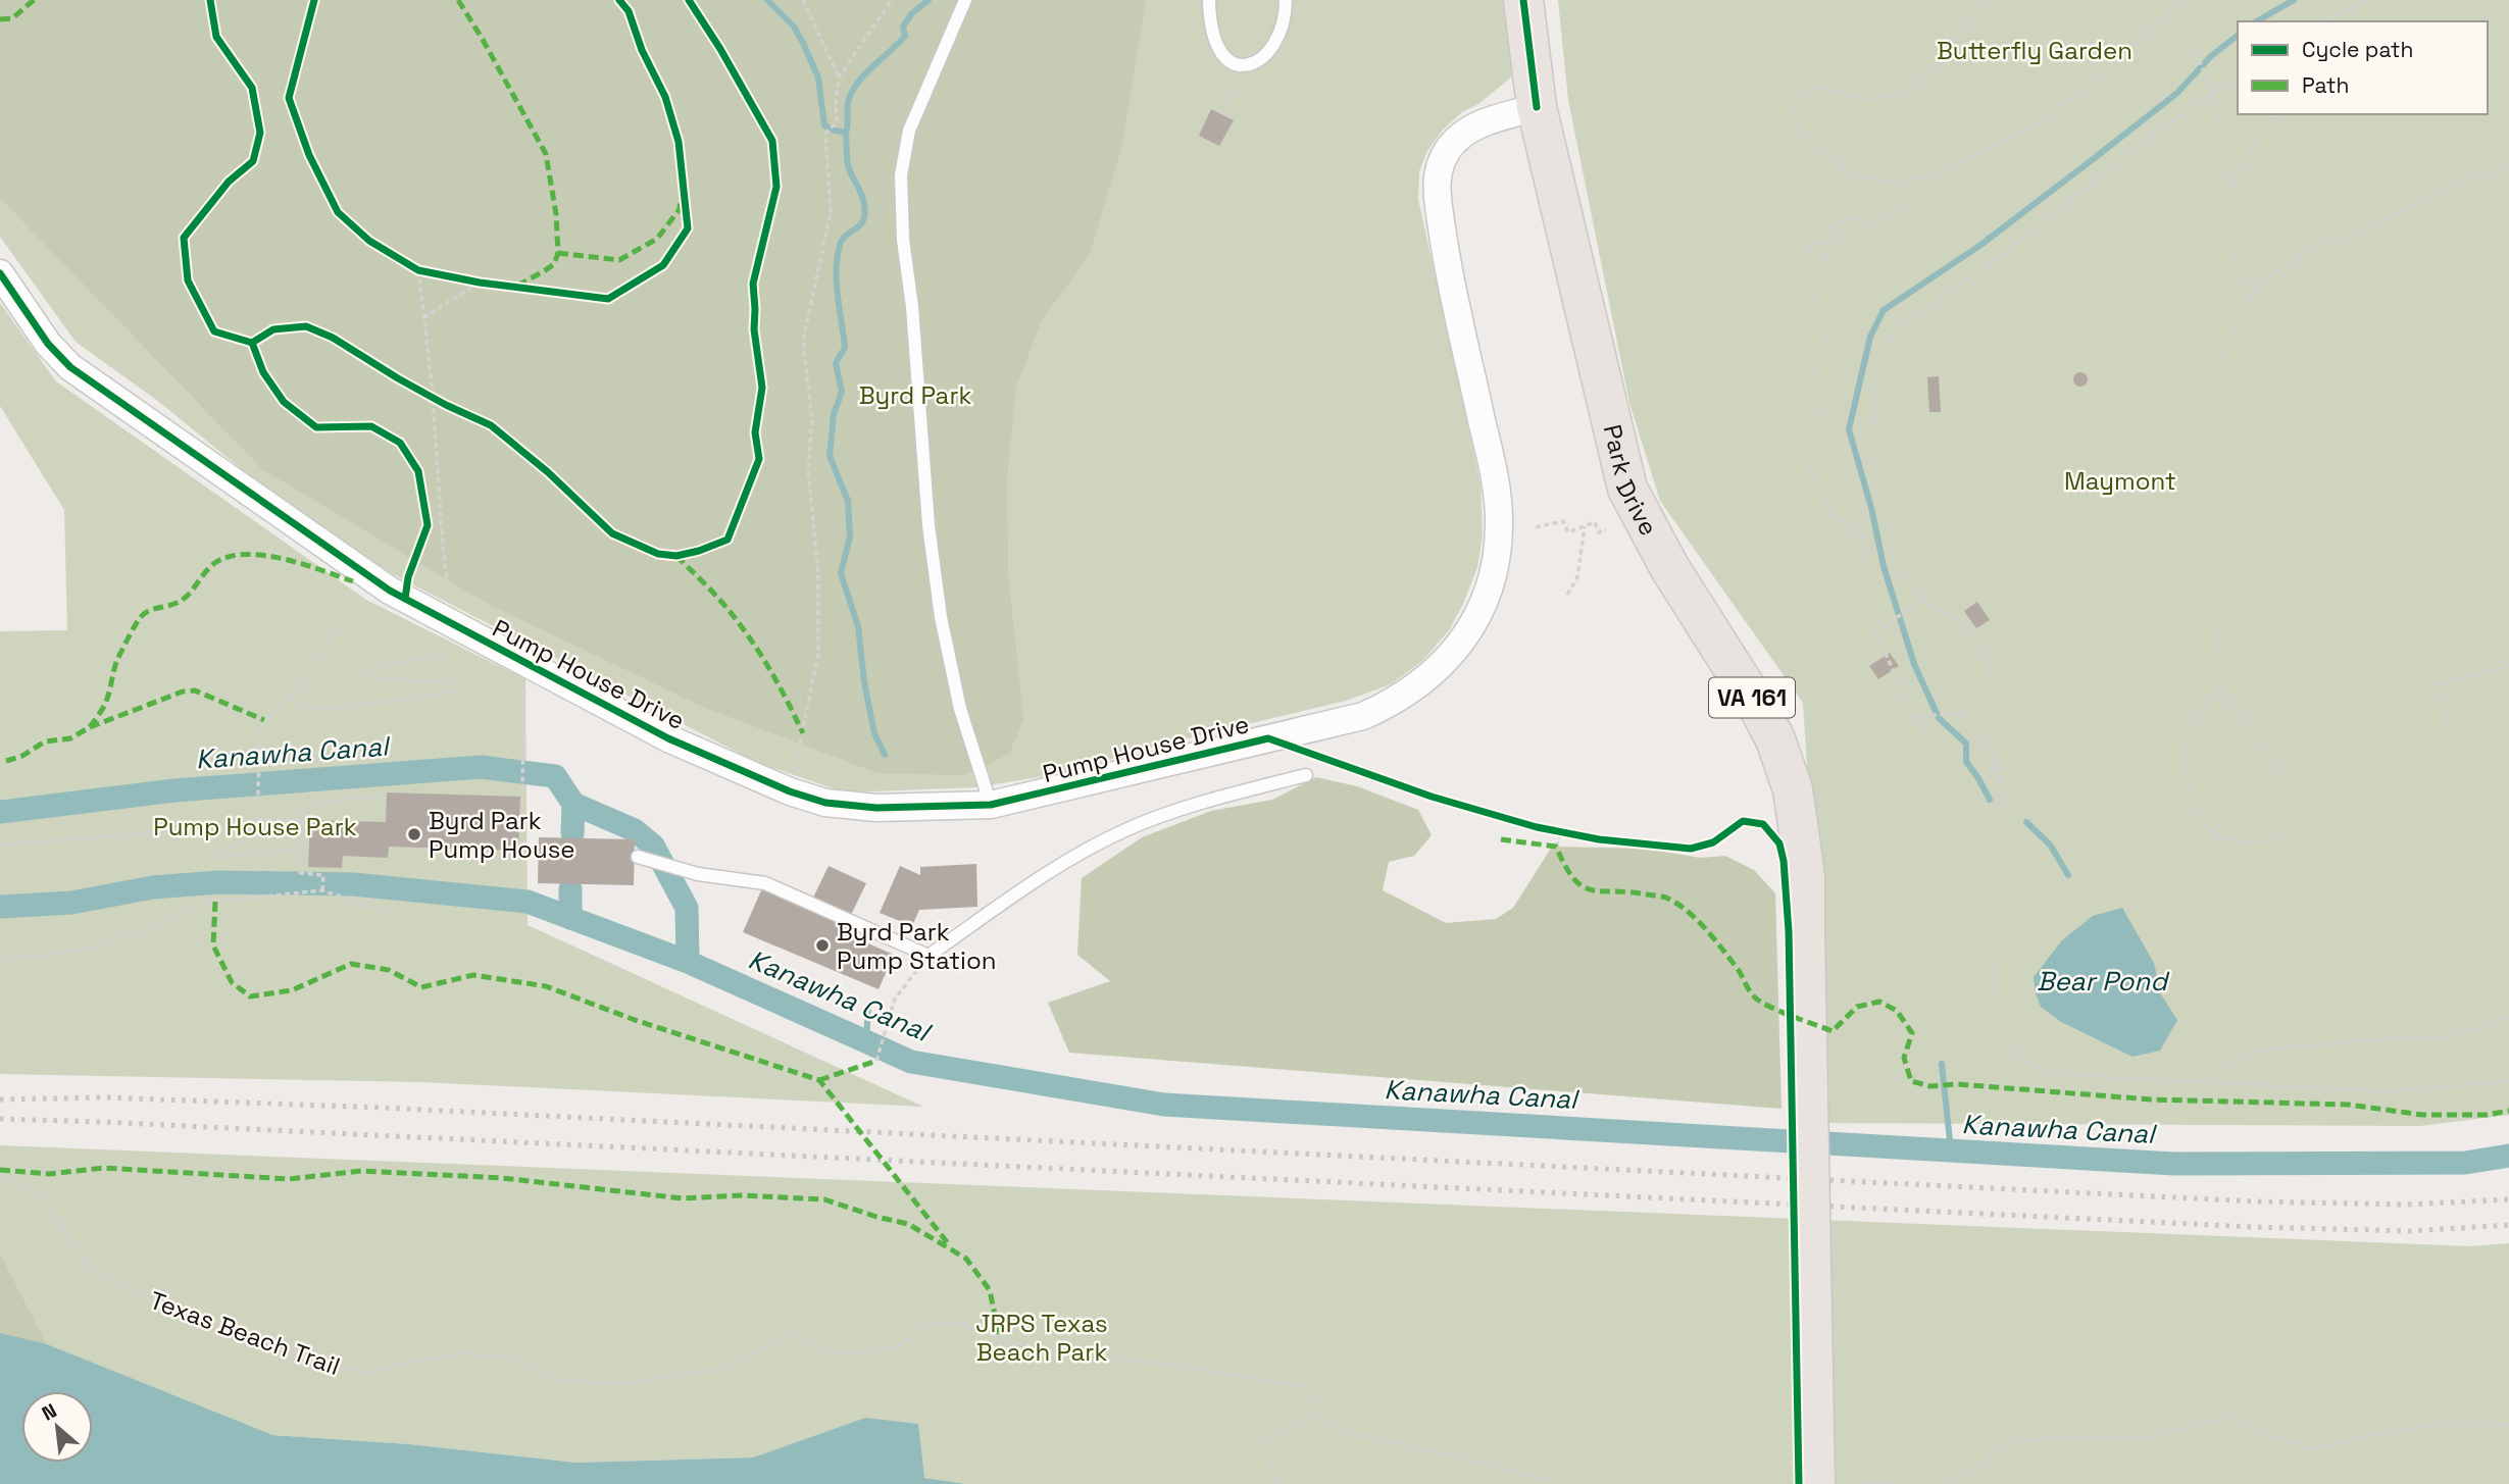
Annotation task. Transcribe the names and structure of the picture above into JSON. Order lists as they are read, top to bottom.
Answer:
{
  "streets": {
    "main road": ["Park Drive", "VA 161"],
    "street": ["Pump House Drive"],
    "path": ["Texas Beach Trail"]
  },
  "crossings": [
    ["Park Drive", "Pump House Drive"]
  ],
  "water": ["Kanawha Canal", "Bear Pond"],
  "parks": [
    "Butterfly Garden",
    "Byrd Park",
    "Maymont",
    "Pump House Park",
    "JRPS Texas Beach Park"
  ],
  "places": ["Byrd Park Pump House", "Byrd Park Pump Station"],
  "legend": ["Cycle path", "Path"],
  "north": "top left"
}
